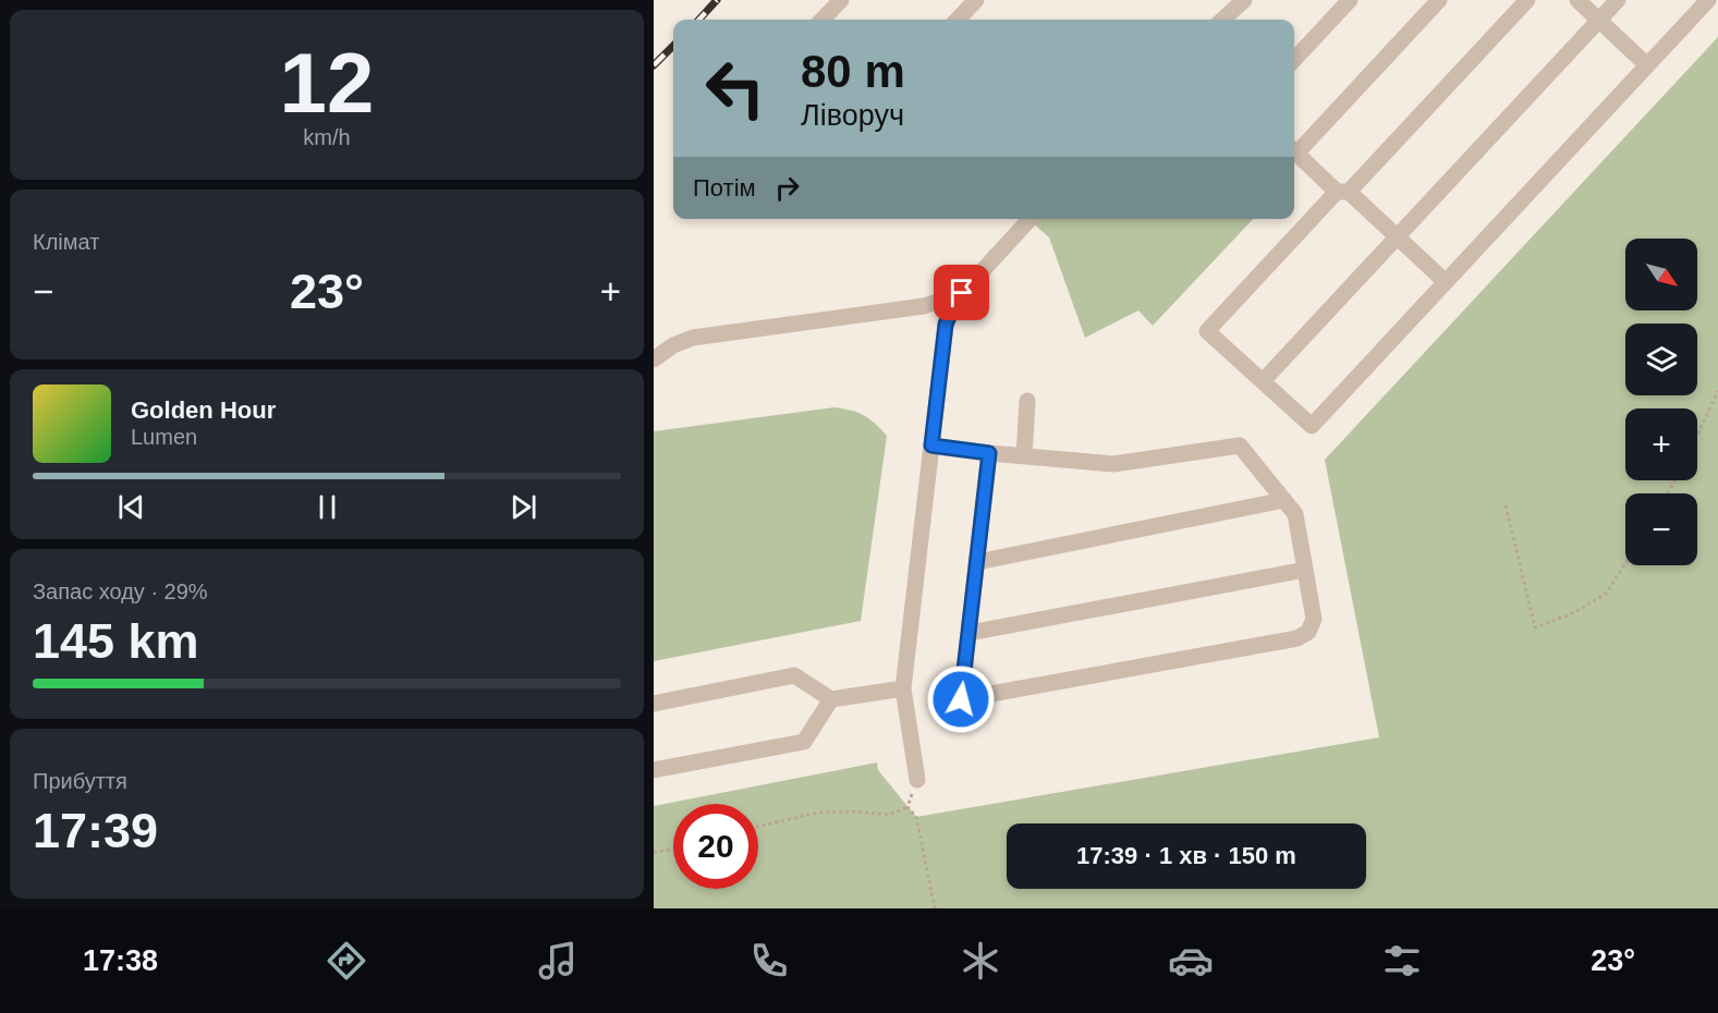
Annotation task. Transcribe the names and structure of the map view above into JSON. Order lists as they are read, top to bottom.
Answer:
{
  "north": "bottom right",
  "page": {
    "tile": [
      ["12", "km/h"],
      "Клімат",
      ["Запас ходу · 29%", "145 km"],
      ["Прибуття", "17:39"]
    ],
    "turn": ["80 m", "Ліворуч"],
    "then": "Потім",
    "map_buttons": ["+", "−"],
    "heat": ["−", "23°", "+"],
    "song": ["Golden Hour", "Lumen"],
    "limit": "20",
    "trip": "17:39 · 1 хв · 150 m",
    "tabs": ["17:38", "23°"]
  }
}
